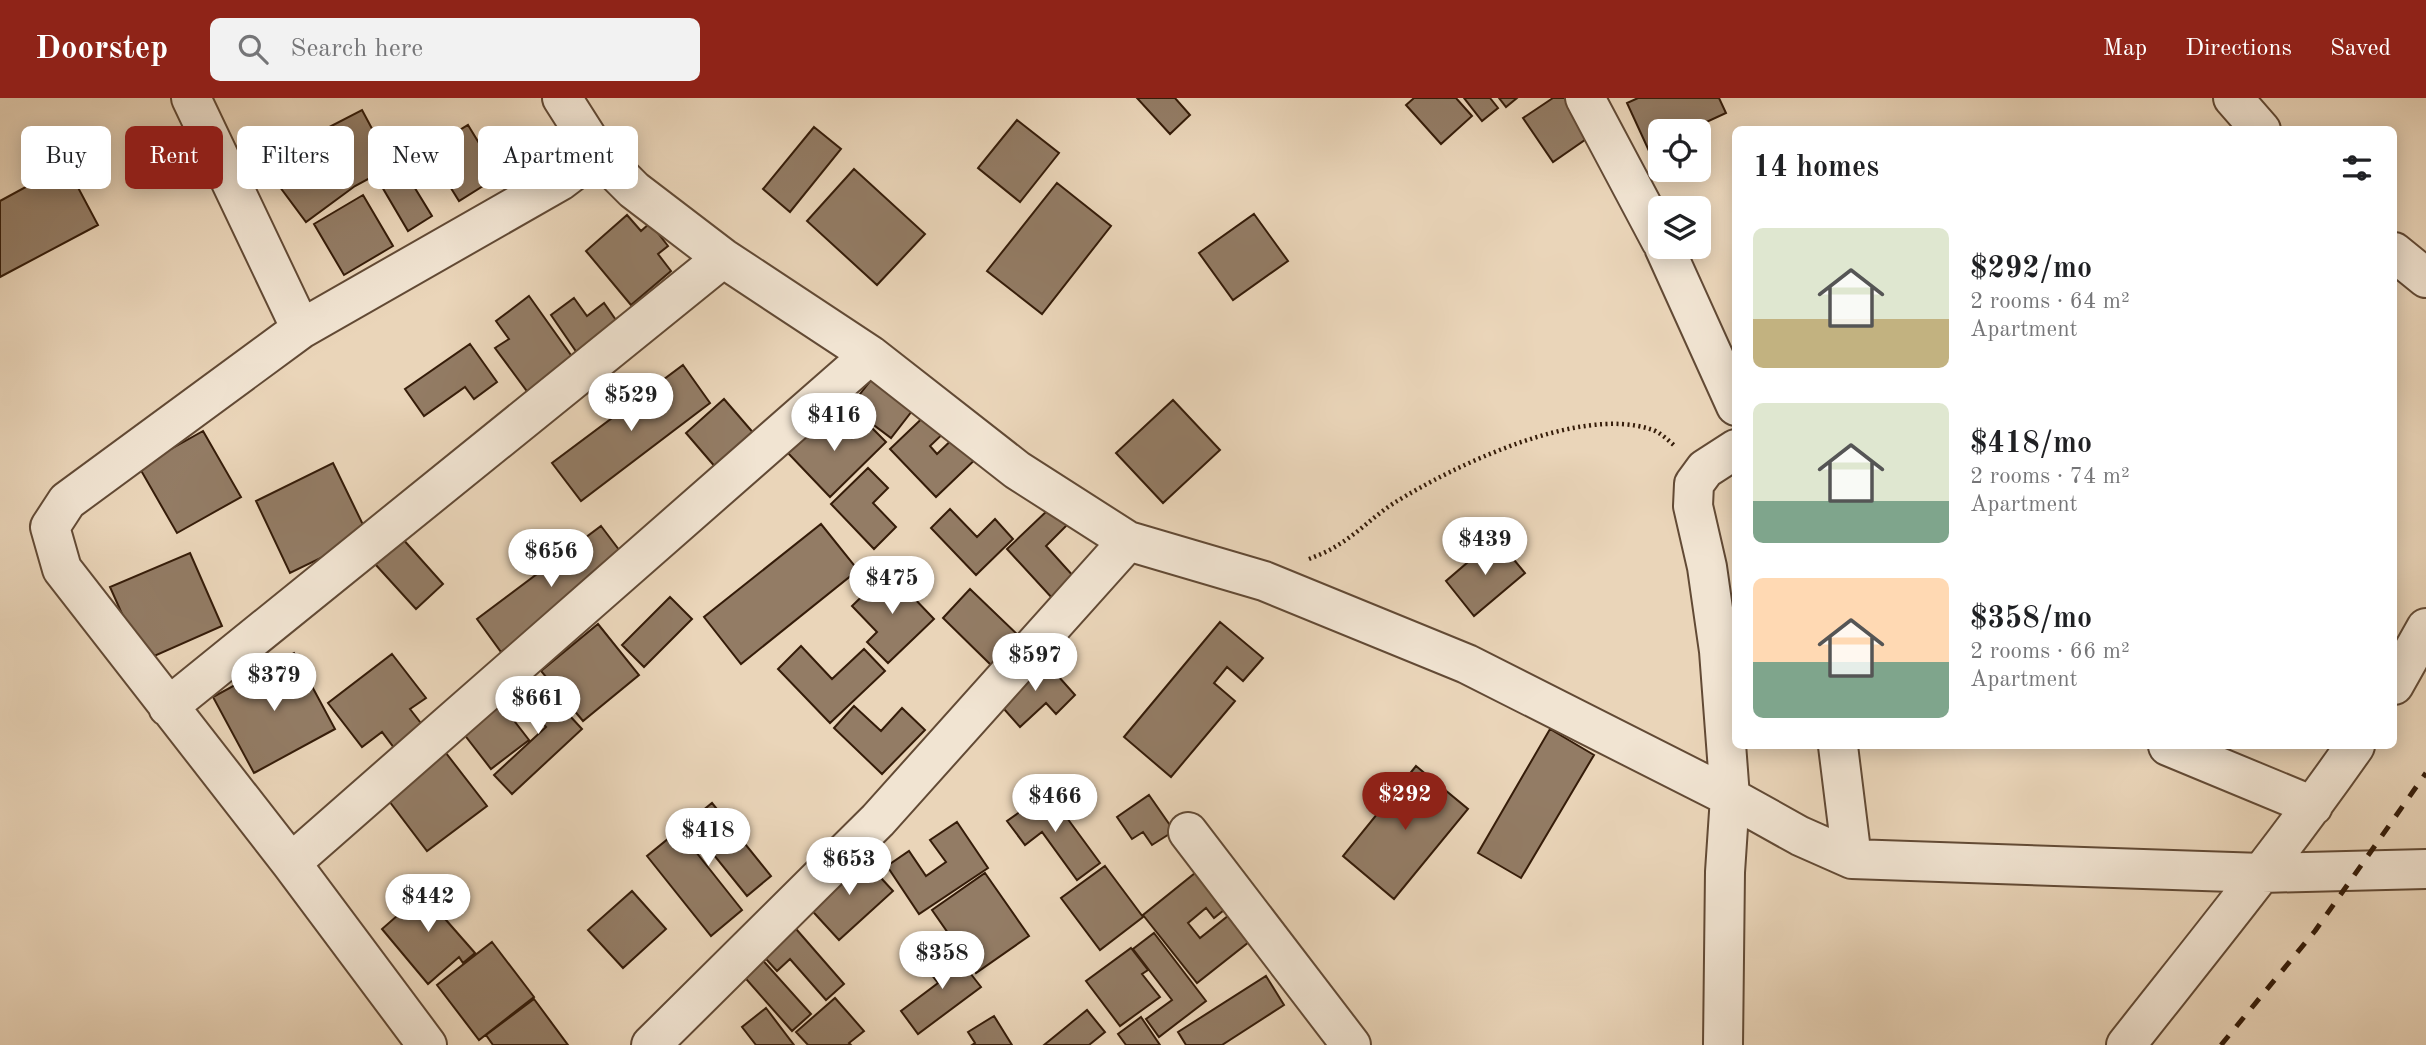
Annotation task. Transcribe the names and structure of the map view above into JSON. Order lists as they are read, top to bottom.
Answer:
{
  "page": {
    "header": "Doorstep",
    "search": "Search here",
    "nav": ["Map", "Directions", "Saved"],
    "chip": [
      "Buy",
      "Rent",
      "Filters",
      "New",
      "Apartment"
    ],
    "heading": "14 homes",
    "list": [
      {
        "name": "$292/mo",
        "note": "2 rooms · 64 m² · Apartment"
      },
      {
        "name": "$418/mo",
        "note": "2 rooms · 74 m² · Apartment"
      },
      {
        "name": "$358/mo",
        "note": "2 rooms · 66 m² · Apartment"
      }
    ],
    "price": [
      "$529",
      "$416",
      "$439",
      "$656",
      "$475",
      "$597",
      "$379",
      "$661",
      "$292",
      "$466",
      "$418",
      "$653",
      "$442",
      "$358"
    ]
  }
}
